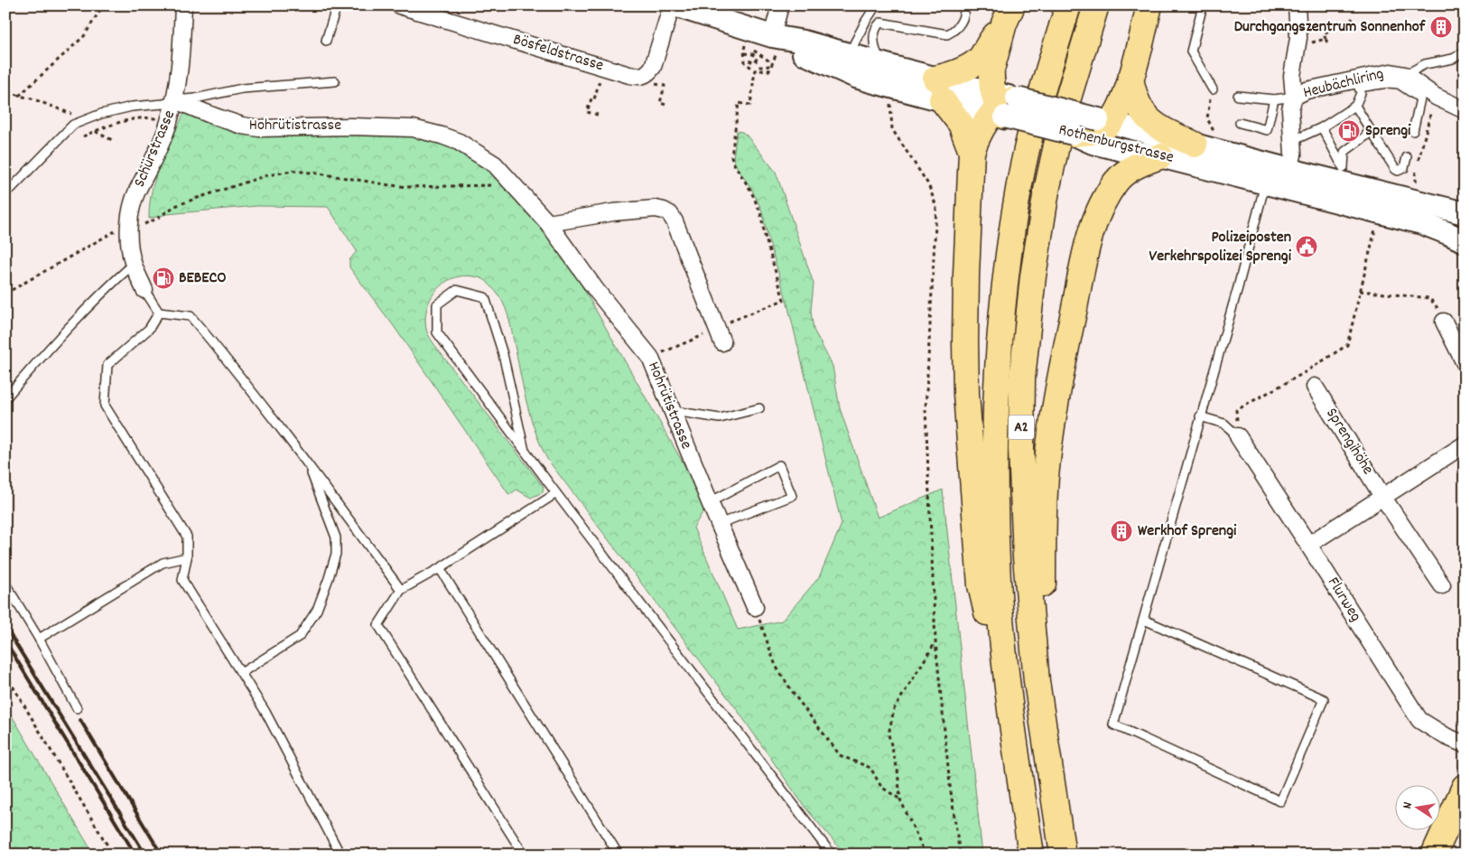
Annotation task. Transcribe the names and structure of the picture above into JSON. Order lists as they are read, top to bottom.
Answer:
{
  "streets": {
    "main road": ["Rothenburgstrasse", "A2"],
    "street": [
      "Bösfeldstrasse",
      "Heubächliring",
      "Hohrütistrasse",
      "Schürstrasse",
      "Sprengihöhe",
      "Flurweg"
    ]
  },
  "crossings": [
    ["Bösfeldstrasse", "Rothenburgstrasse"],
    ["Heubächliring", "Rothenburgstrasse"],
    ["Hohrütistrasse", "Schürstrasse"]
  ],
  "places": {
    "building": ["Durchgangszentrum Sonnenhof", "Werkhof Sprengi"],
    "fuel station": ["Sprengi", "BEBECO"],
    "public building": ["Polizeiposten Verkehrspolizei Sprengi"]
  },
  "north": "left"
}
